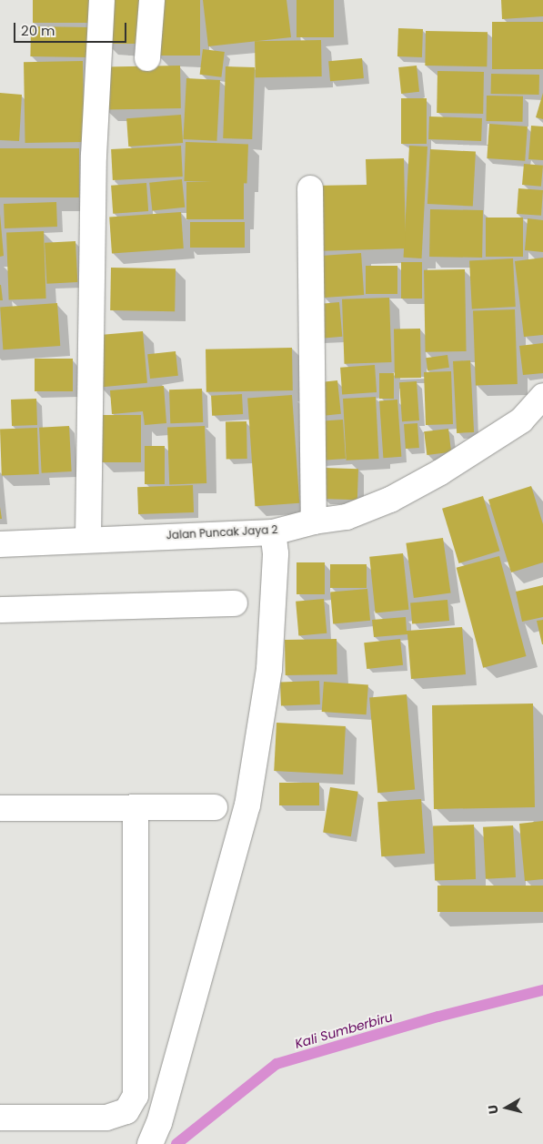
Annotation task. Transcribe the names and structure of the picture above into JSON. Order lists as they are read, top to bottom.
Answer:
{
  "streets": {
    "street": ["Jalan Puncak Jaya 2"]
  },
  "water": ["Kali Sumberbiru"],
  "scale_bar": "20 m",
  "north": "left"
}
